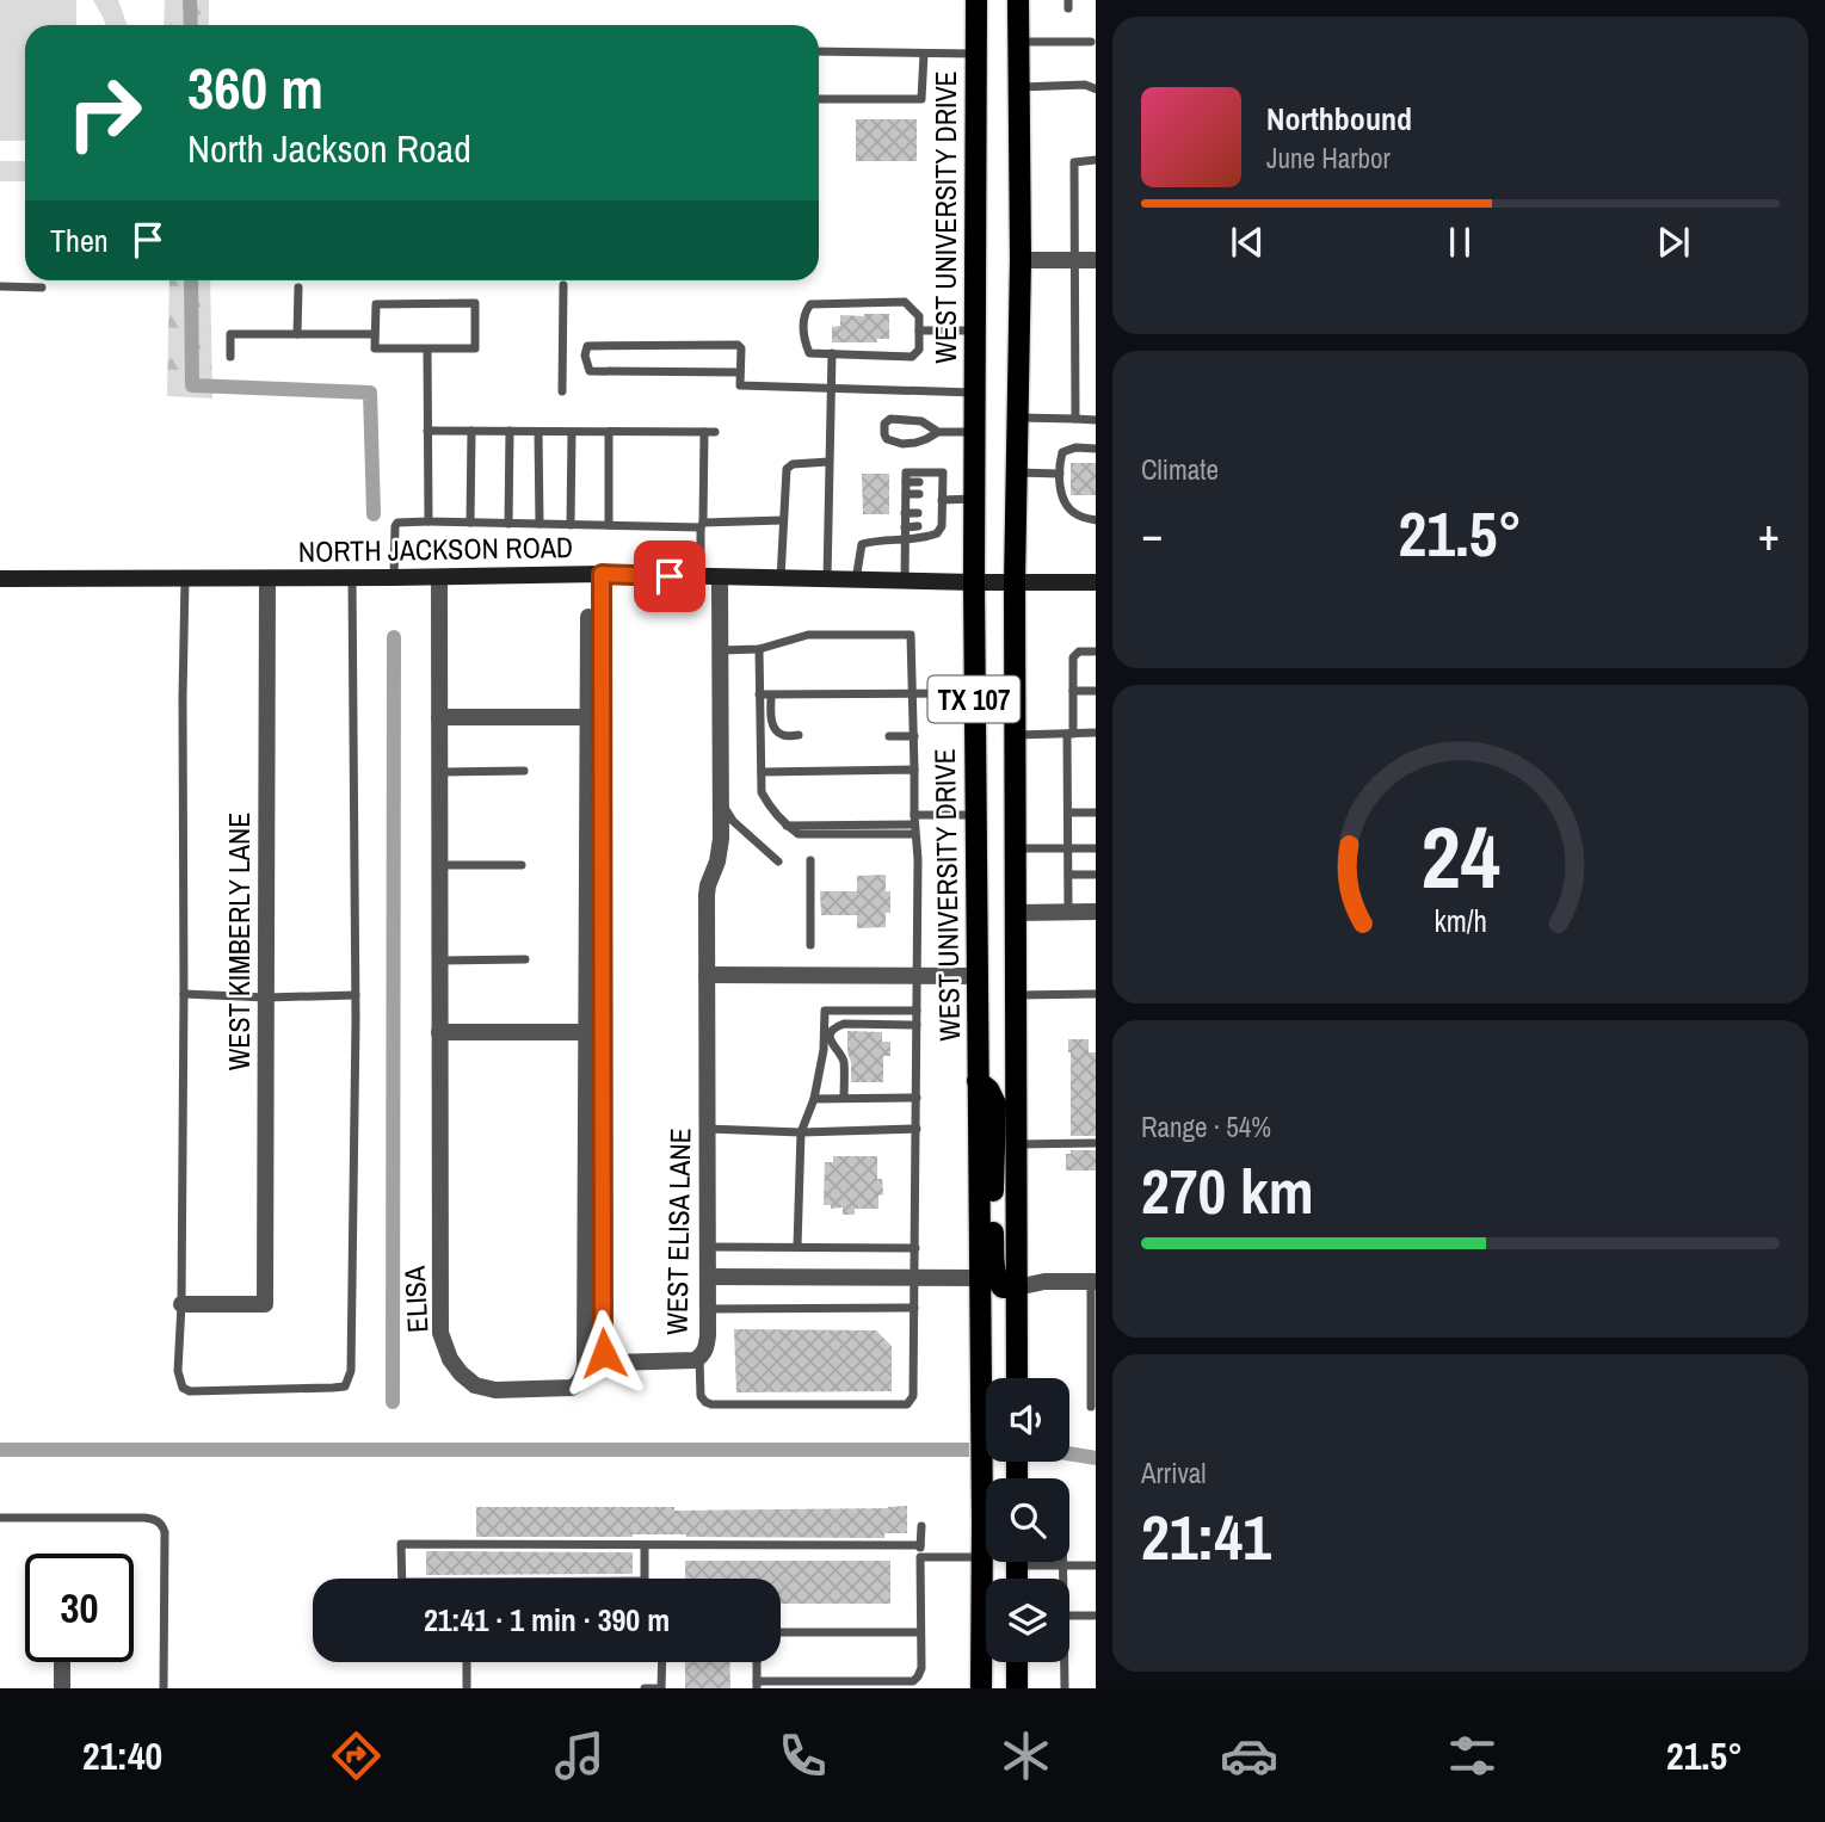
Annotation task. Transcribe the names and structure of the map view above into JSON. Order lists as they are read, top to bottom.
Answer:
{
  "streets": {
    "main road": ["WEST UNIVERSITY DRIVE", "NORTH JACKSON ROAD", "TX 107"],
    "street": ["WEST KIMBERLY LANE", "WEST ELISA LANE", "ELISA"]
  },
  "crossings": [
    ["WEST UNIVERSITY DRIVE", "NORTH JACKSON ROAD"],
    ["NORTH JACKSON ROAD", "TX 107"],
    ["NORTH JACKSON ROAD", "WEST KIMBERLY LANE"],
    ["NORTH JACKSON ROAD", "WEST ELISA LANE"],
    ["NORTH JACKSON ROAD", "ELISA"]
  ],
  "page": {
    "turn": ["360 m", "North Jackson Road"],
    "song": ["Northbound", "June Harbor"],
    "then": "Then",
    "tile": [
      "Climate",
      ["Range · 54%", "270 km"],
      ["Arrival", "21:41"]
    ],
    "heat": ["−", "21.5°", "+"],
    "limit": "30",
    "trip": "21:41 · 1 min · 390 m",
    "tabs": ["21:40", "21.5°"],
    "gauge": ["24", "km/h"]
  }
}
